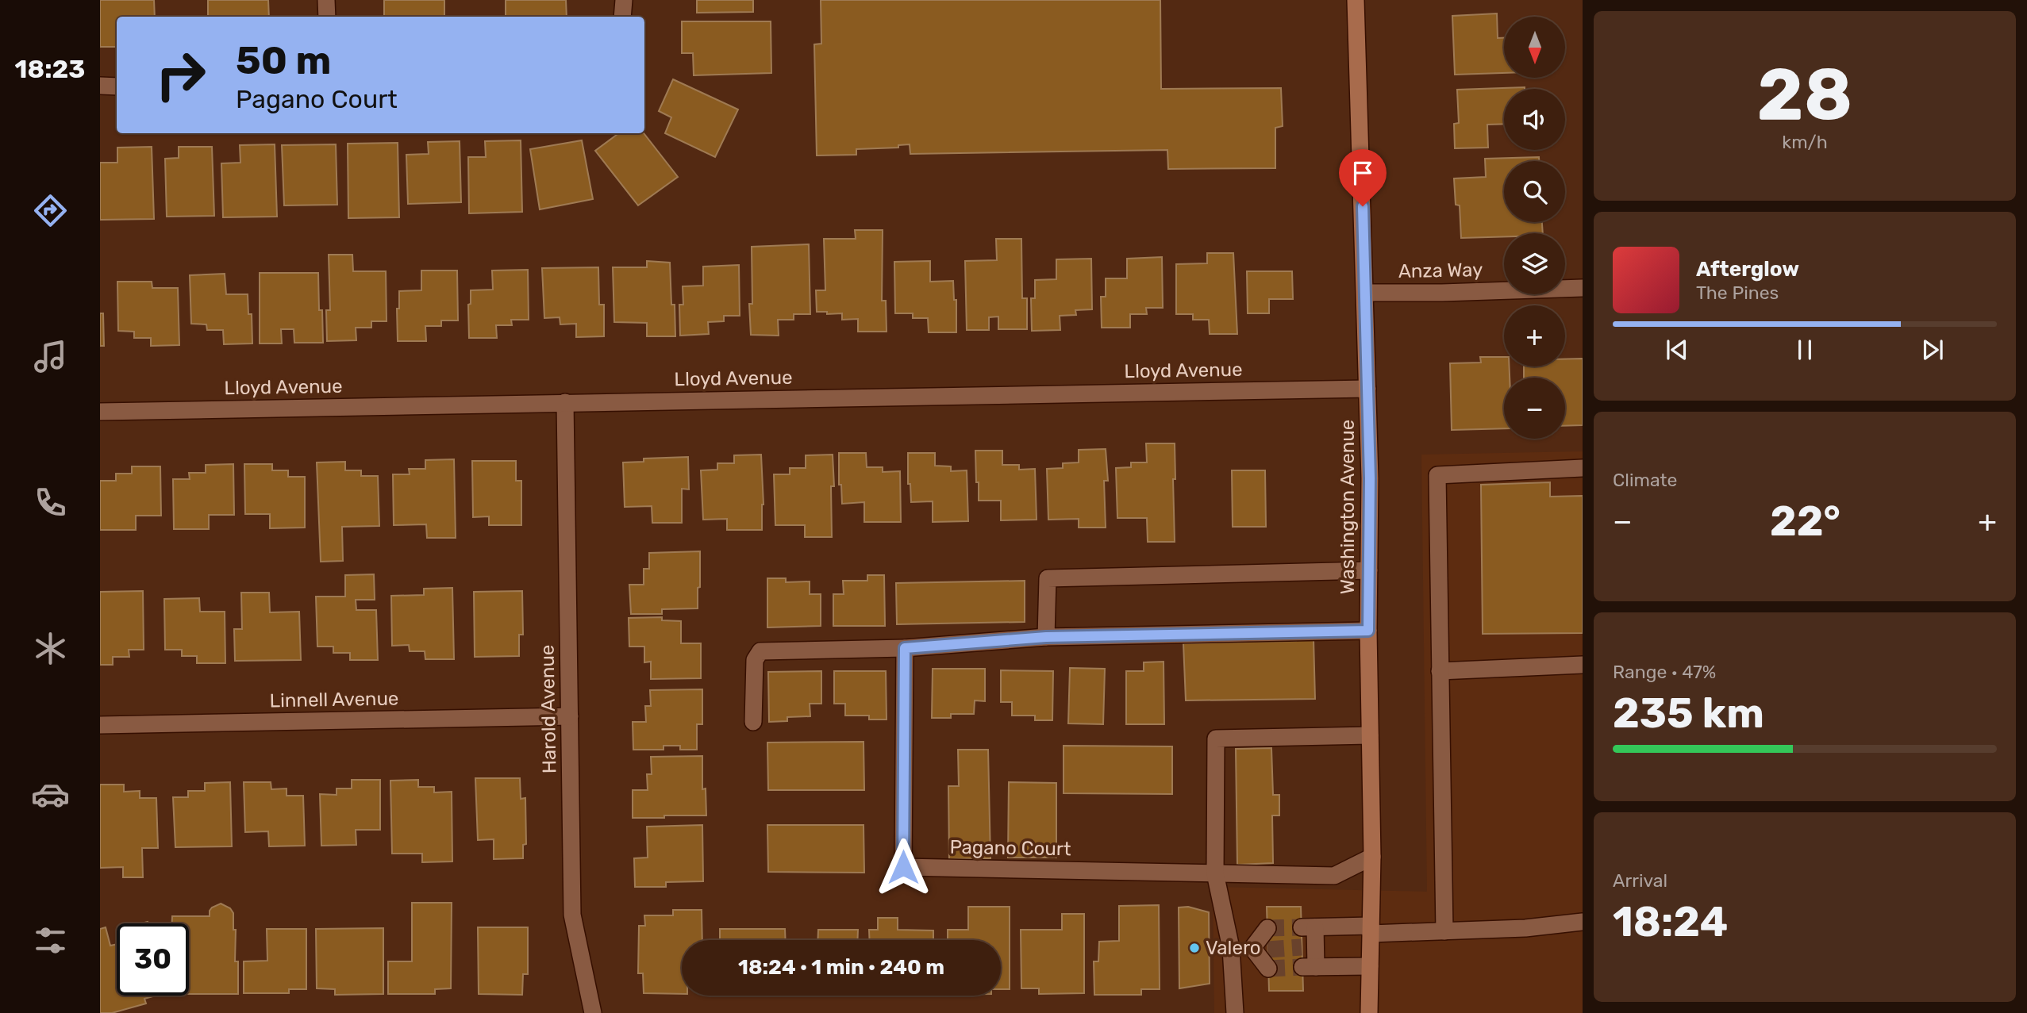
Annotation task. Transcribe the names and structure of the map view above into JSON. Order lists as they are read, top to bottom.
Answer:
{
  "streets": {
    "main road": ["Washington Avenue"],
    "street": [
      "Anza Way",
      "Lloyd Avenue",
      "Linnell Avenue",
      "Harold Avenue",
      "Pagano Court"
    ]
  },
  "crossings": [
    ["Anza Way", "Washington Avenue"],
    ["Lloyd Avenue", "Washington Avenue"],
    ["Lloyd Avenue", "Harold Avenue"],
    ["Washington Avenue", "Pagano Court"],
    ["Linnell Avenue", "Harold Avenue"]
  ],
  "places": ["Valero"],
  "north": "bottom",
  "page": {
    "tabs": "18:23",
    "tile": [
      ["28", "km/h"],
      "Climate",
      ["Range · 47%", "235 km"],
      ["Arrival", "18:24"]
    ],
    "map_buttons": ["+", "−"],
    "turn": ["50 m", "Pagano Court"],
    "song": ["Afterglow", "The Pines"],
    "heat": ["−", "22°", "+"],
    "limit": "30",
    "trip": "18:24 · 1 min · 240 m"
  }
}
